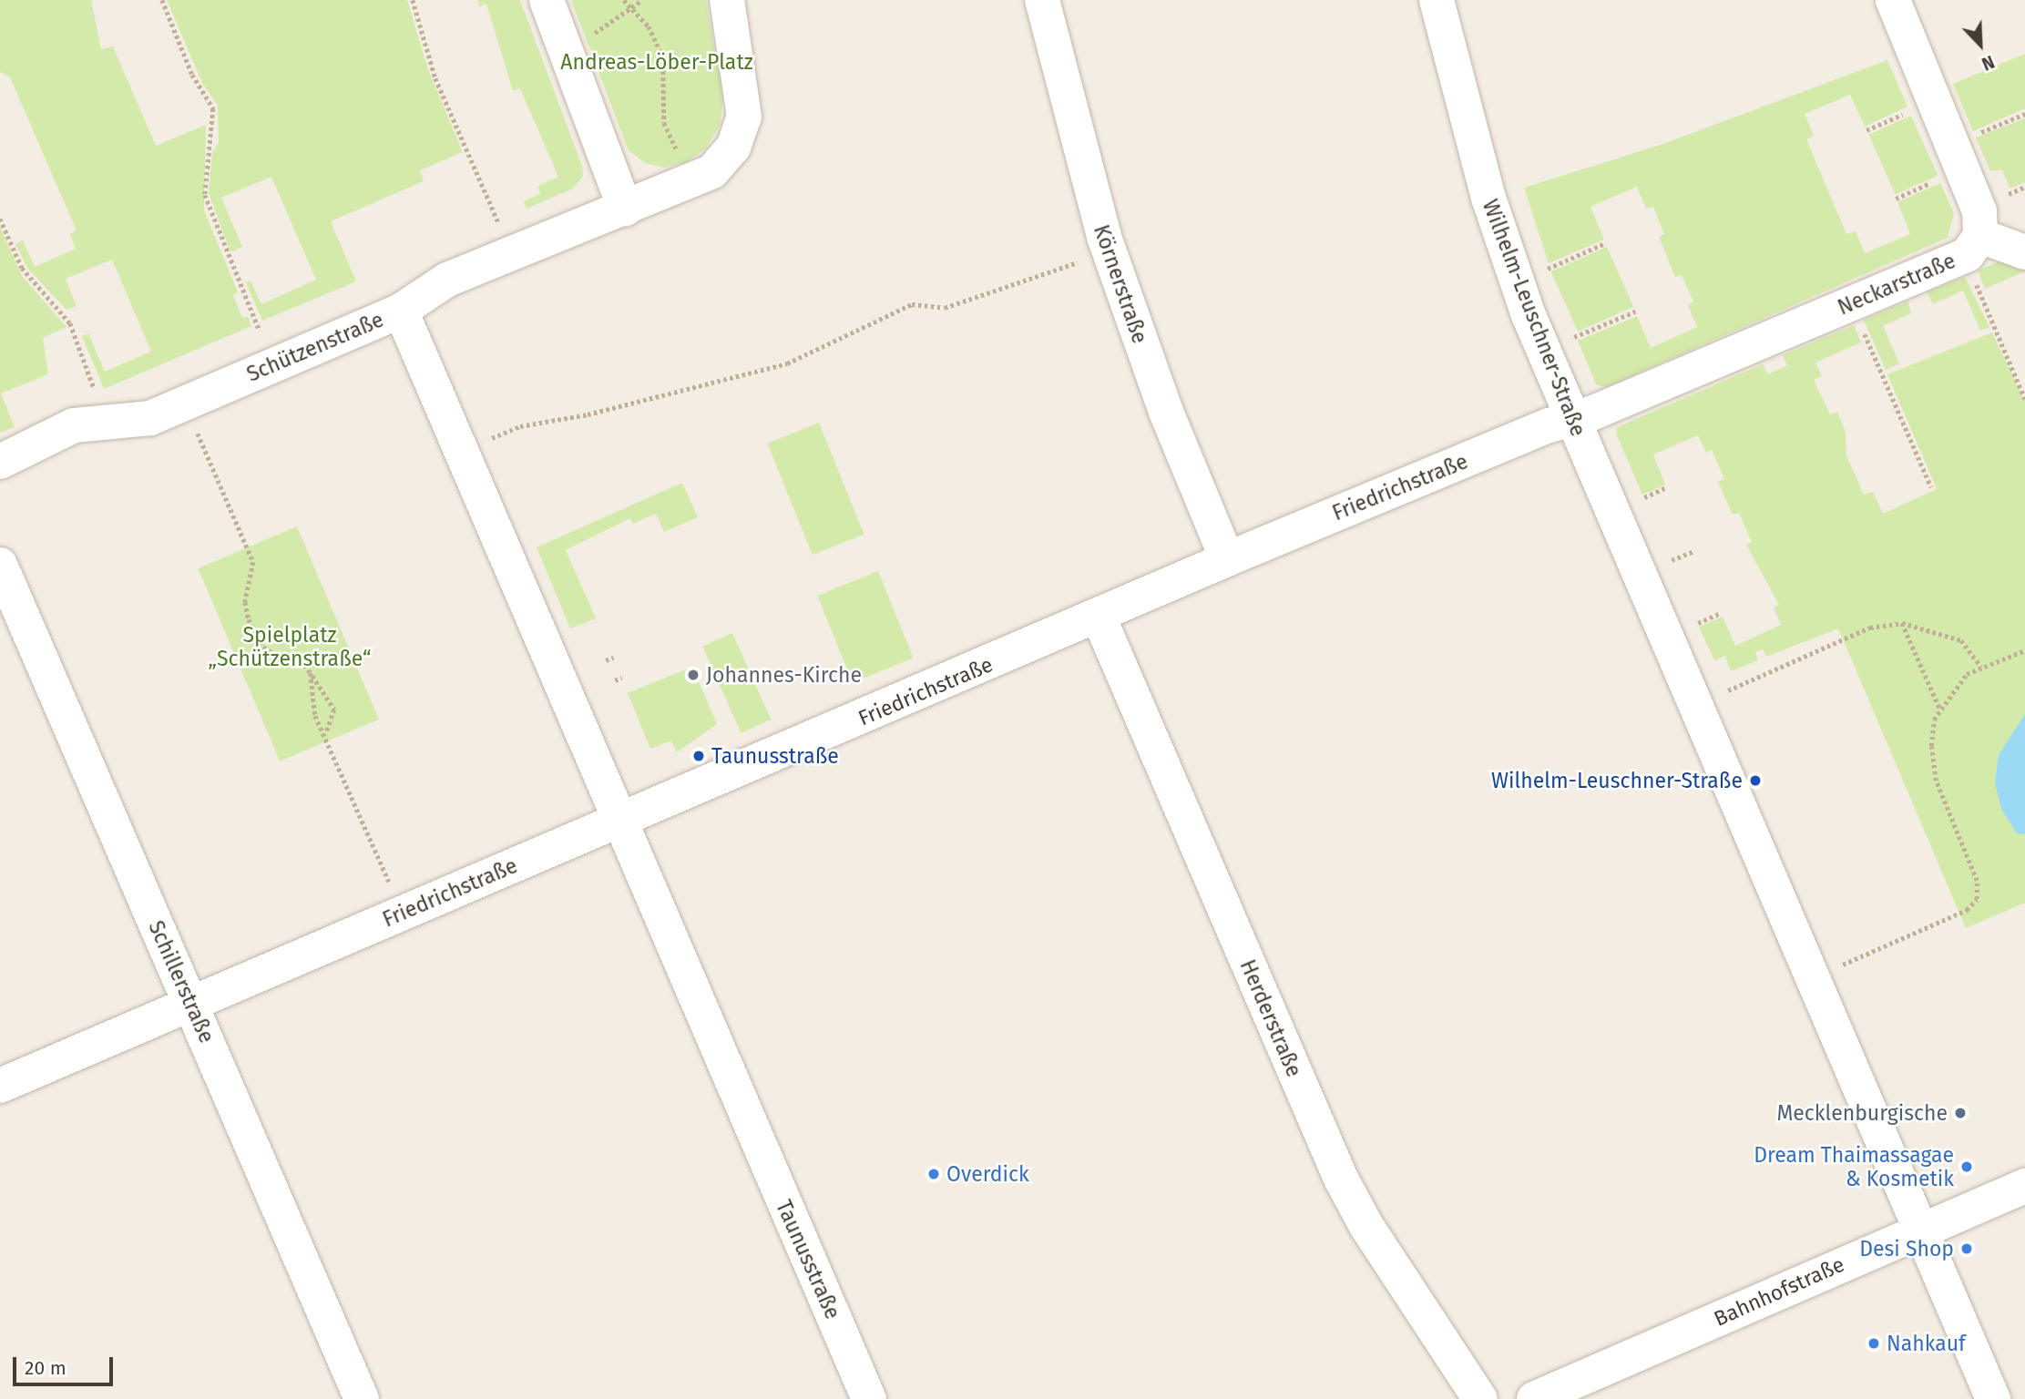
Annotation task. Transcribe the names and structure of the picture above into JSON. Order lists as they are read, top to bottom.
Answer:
{
  "streets": {
    "street": [
      "Körnerstraße",
      "Neckarstraße",
      "Wilhelm-Leuschner-Straße",
      "Schützenstraße",
      "Friedrichstraße",
      "Schillerstraße",
      "Herderstraße",
      "Taunusstraße",
      "Bahnhofstraße"
    ]
  },
  "crossings": [
    ["Körnerstraße", "Friedrichstraße"],
    ["Neckarstraße", "Wilhelm-Leuschner-Straße"],
    ["Neckarstraße", "Friedrichstraße"],
    ["Wilhelm-Leuschner-Straße", "Friedrichstraße"],
    ["Wilhelm-Leuschner-Straße", "Bahnhofstraße"],
    ["Schützenstraße", "Taunusstraße"],
    ["Friedrichstraße", "Schillerstraße"],
    ["Friedrichstraße", "Herderstraße"],
    ["Friedrichstraße", "Taunusstraße"]
  ],
  "parks": ["Andreas-Löber-Platz", "Spielplatz „Schützenstraße“"],
  "places": [
    "Johannes-Kirche",
    "Taunusstraße",
    "Wilhelm-Leuschner-Straße",
    "Mecklenburgische",
    "Dream Thaimassagae & Kosmetik",
    "Overdick",
    "Desi Shop",
    "Nahkauf"
  ],
  "scale_bar": "20 m",
  "north": "bottom right"
}
